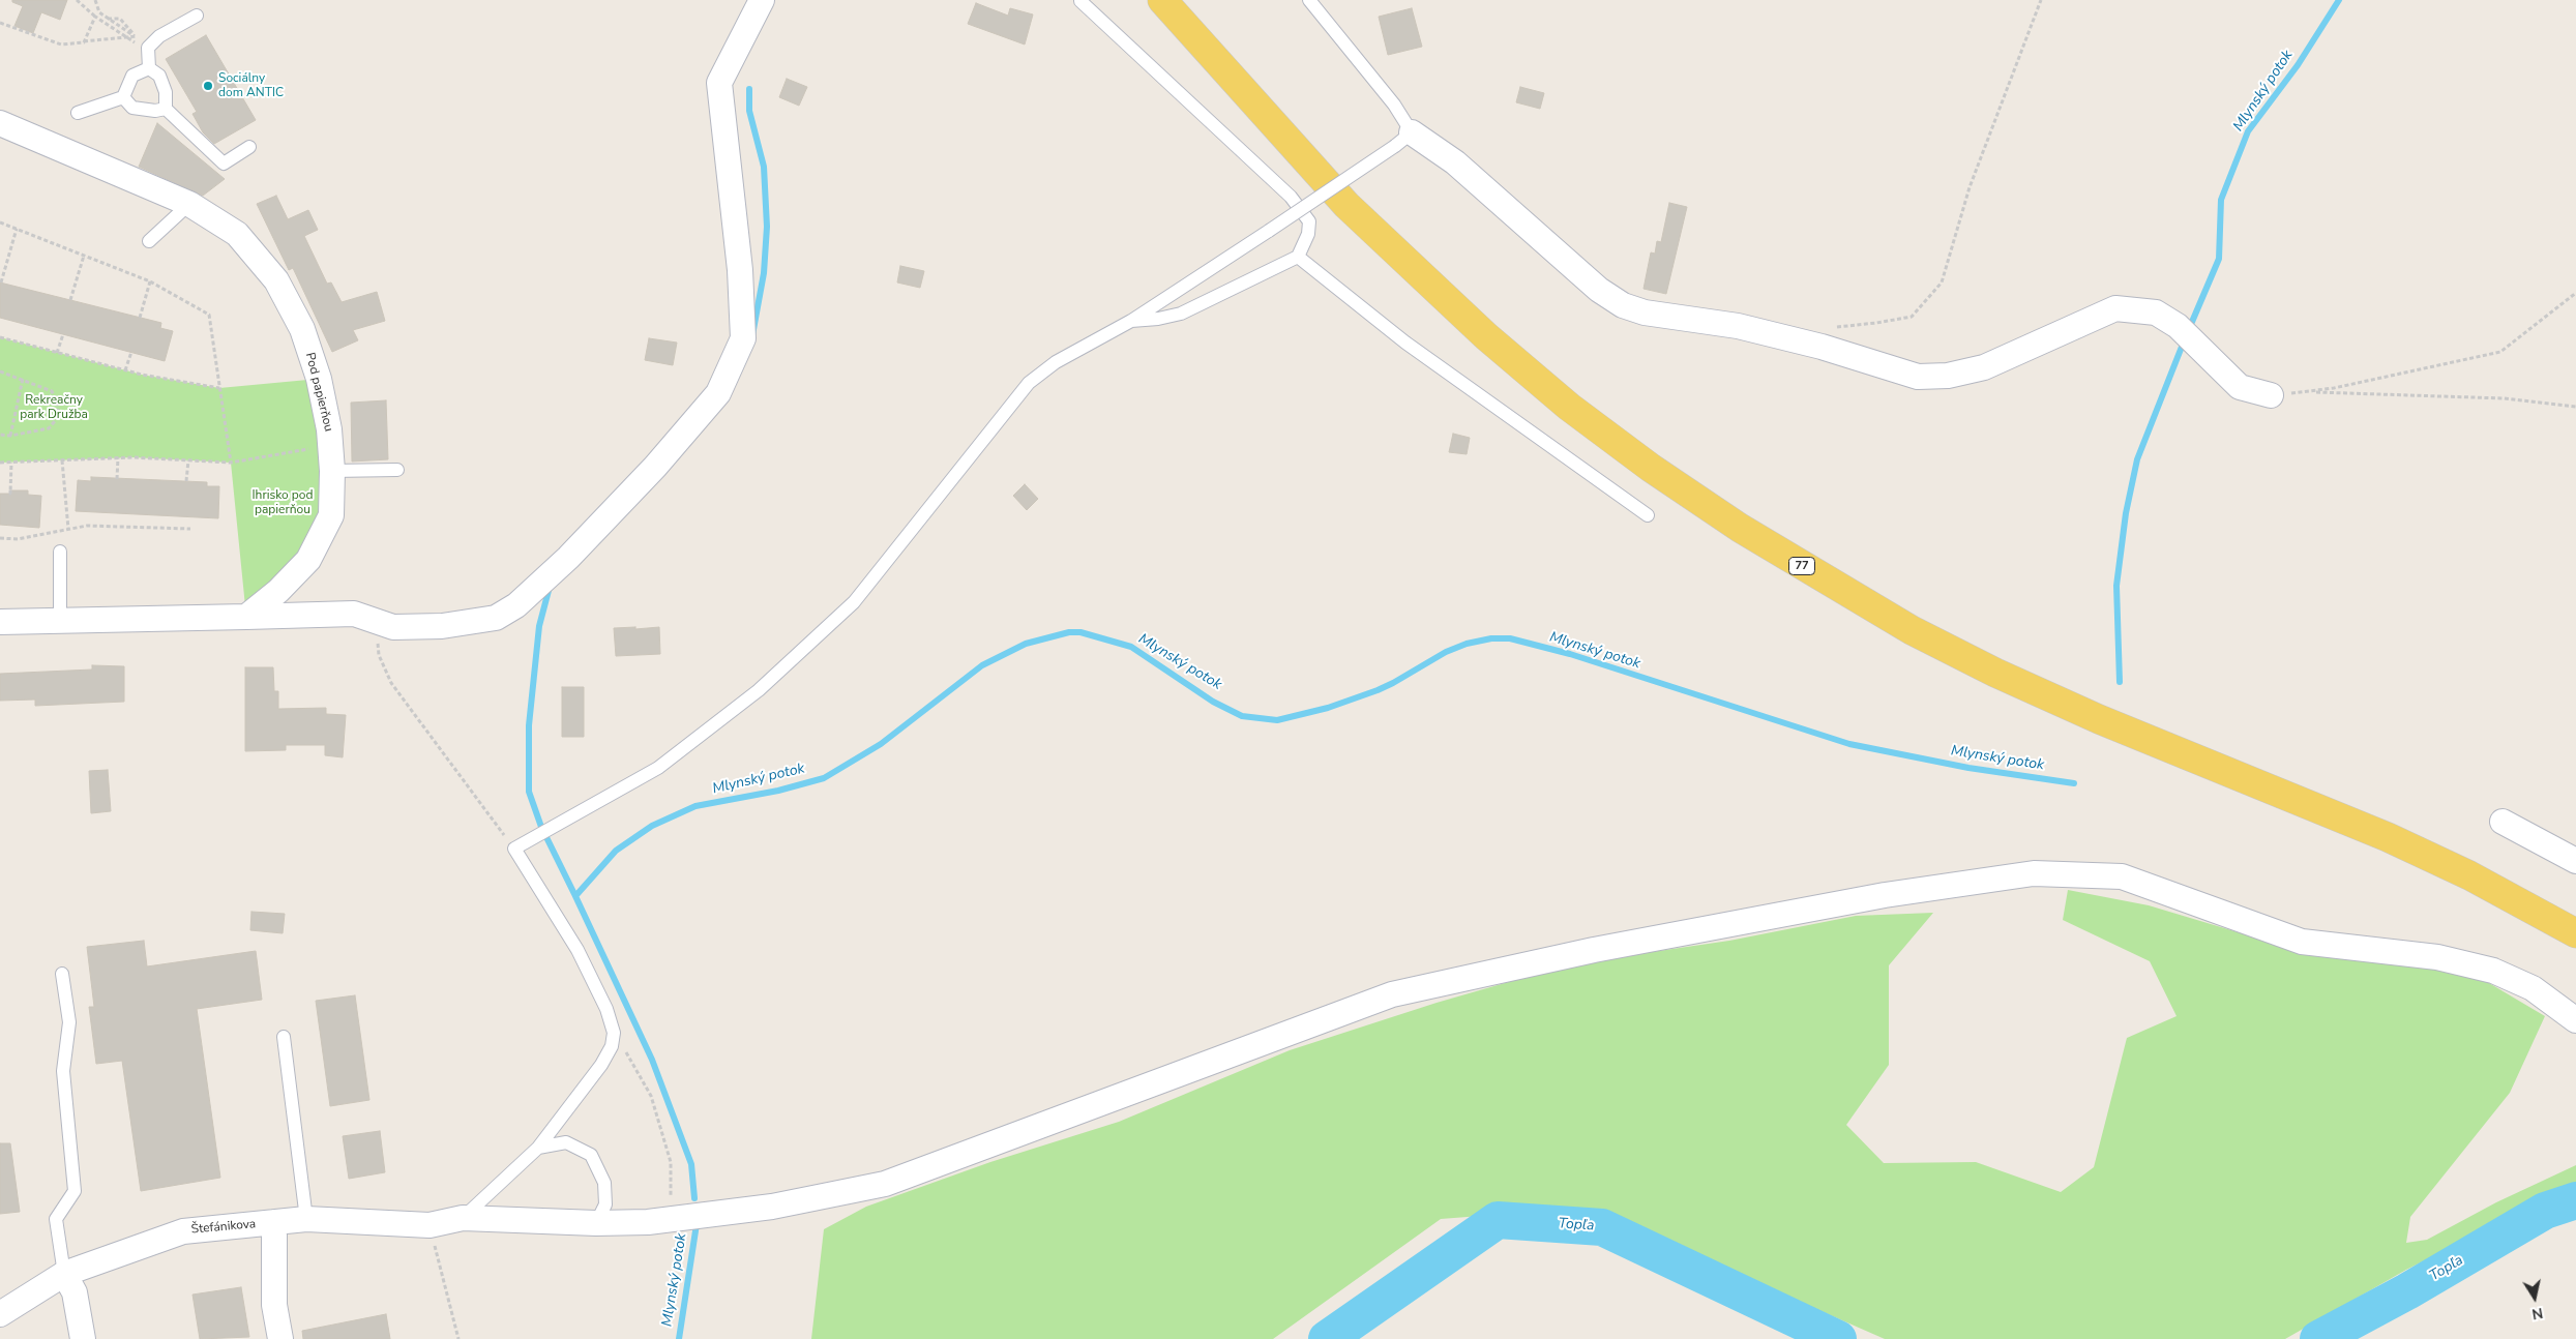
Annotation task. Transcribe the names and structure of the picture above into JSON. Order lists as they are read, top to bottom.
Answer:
{
  "streets": {
    "main road": ["77"],
    "street": ["Pod papierňou", "Štefánikova"]
  },
  "water": ["Mlynský potok", "Topľa"],
  "parks": ["Rekreačny park Družba", "Ihrisko pod papierňou"],
  "places": ["Sociálny dom ANTIC"],
  "north": "bottom"
}
